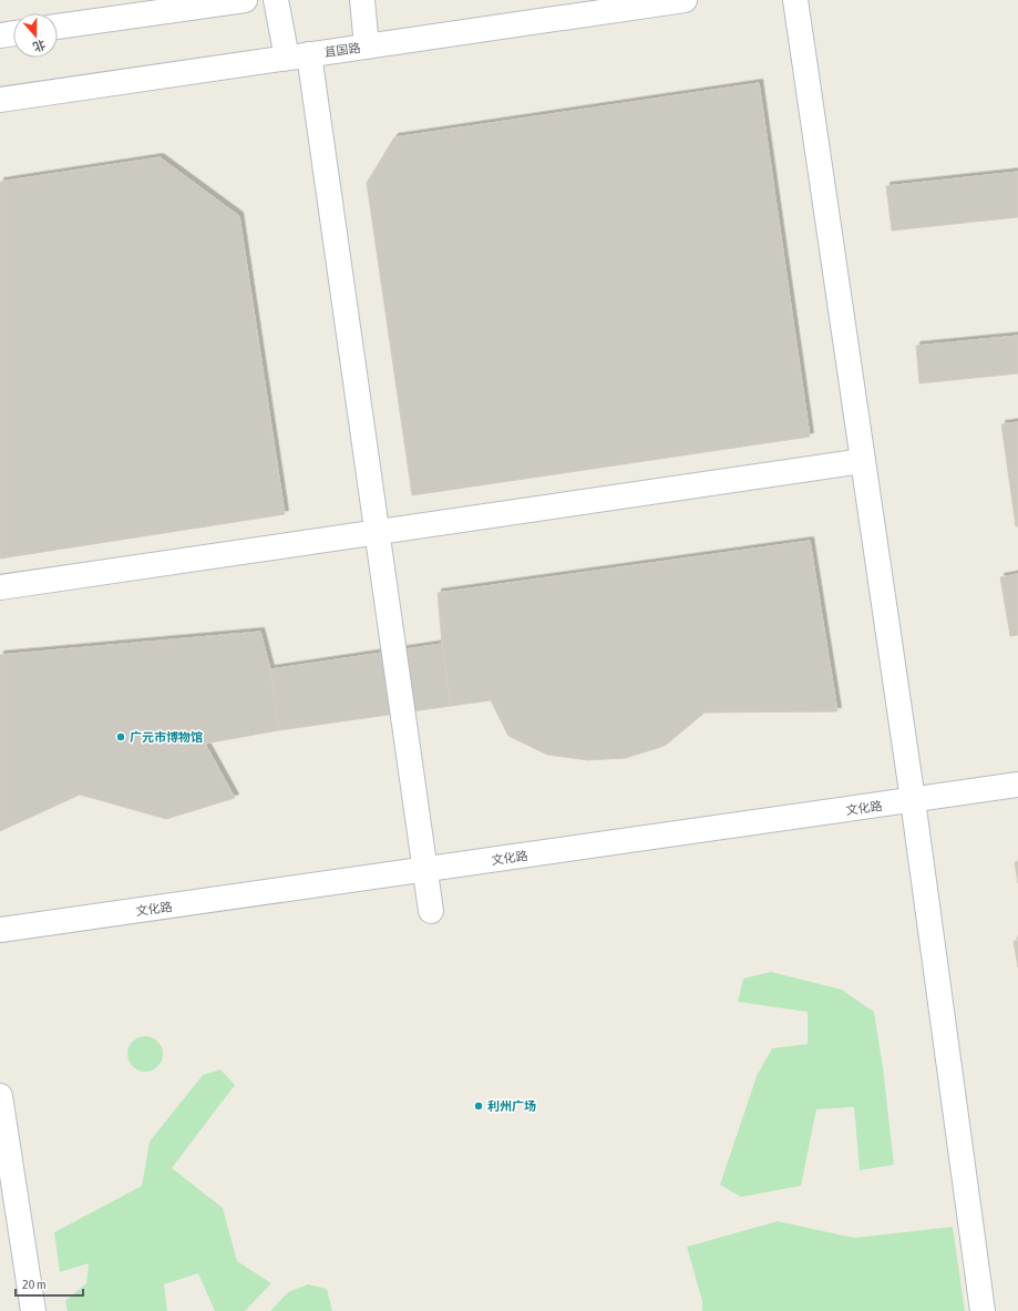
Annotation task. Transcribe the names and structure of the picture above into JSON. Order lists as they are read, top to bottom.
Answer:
{
  "streets": {
    "street": ["苴国路", "文化路"]
  },
  "places": ["广元市博物馆", "利州广场"],
  "scale_bar": "20 m",
  "north": "bottom"
}
